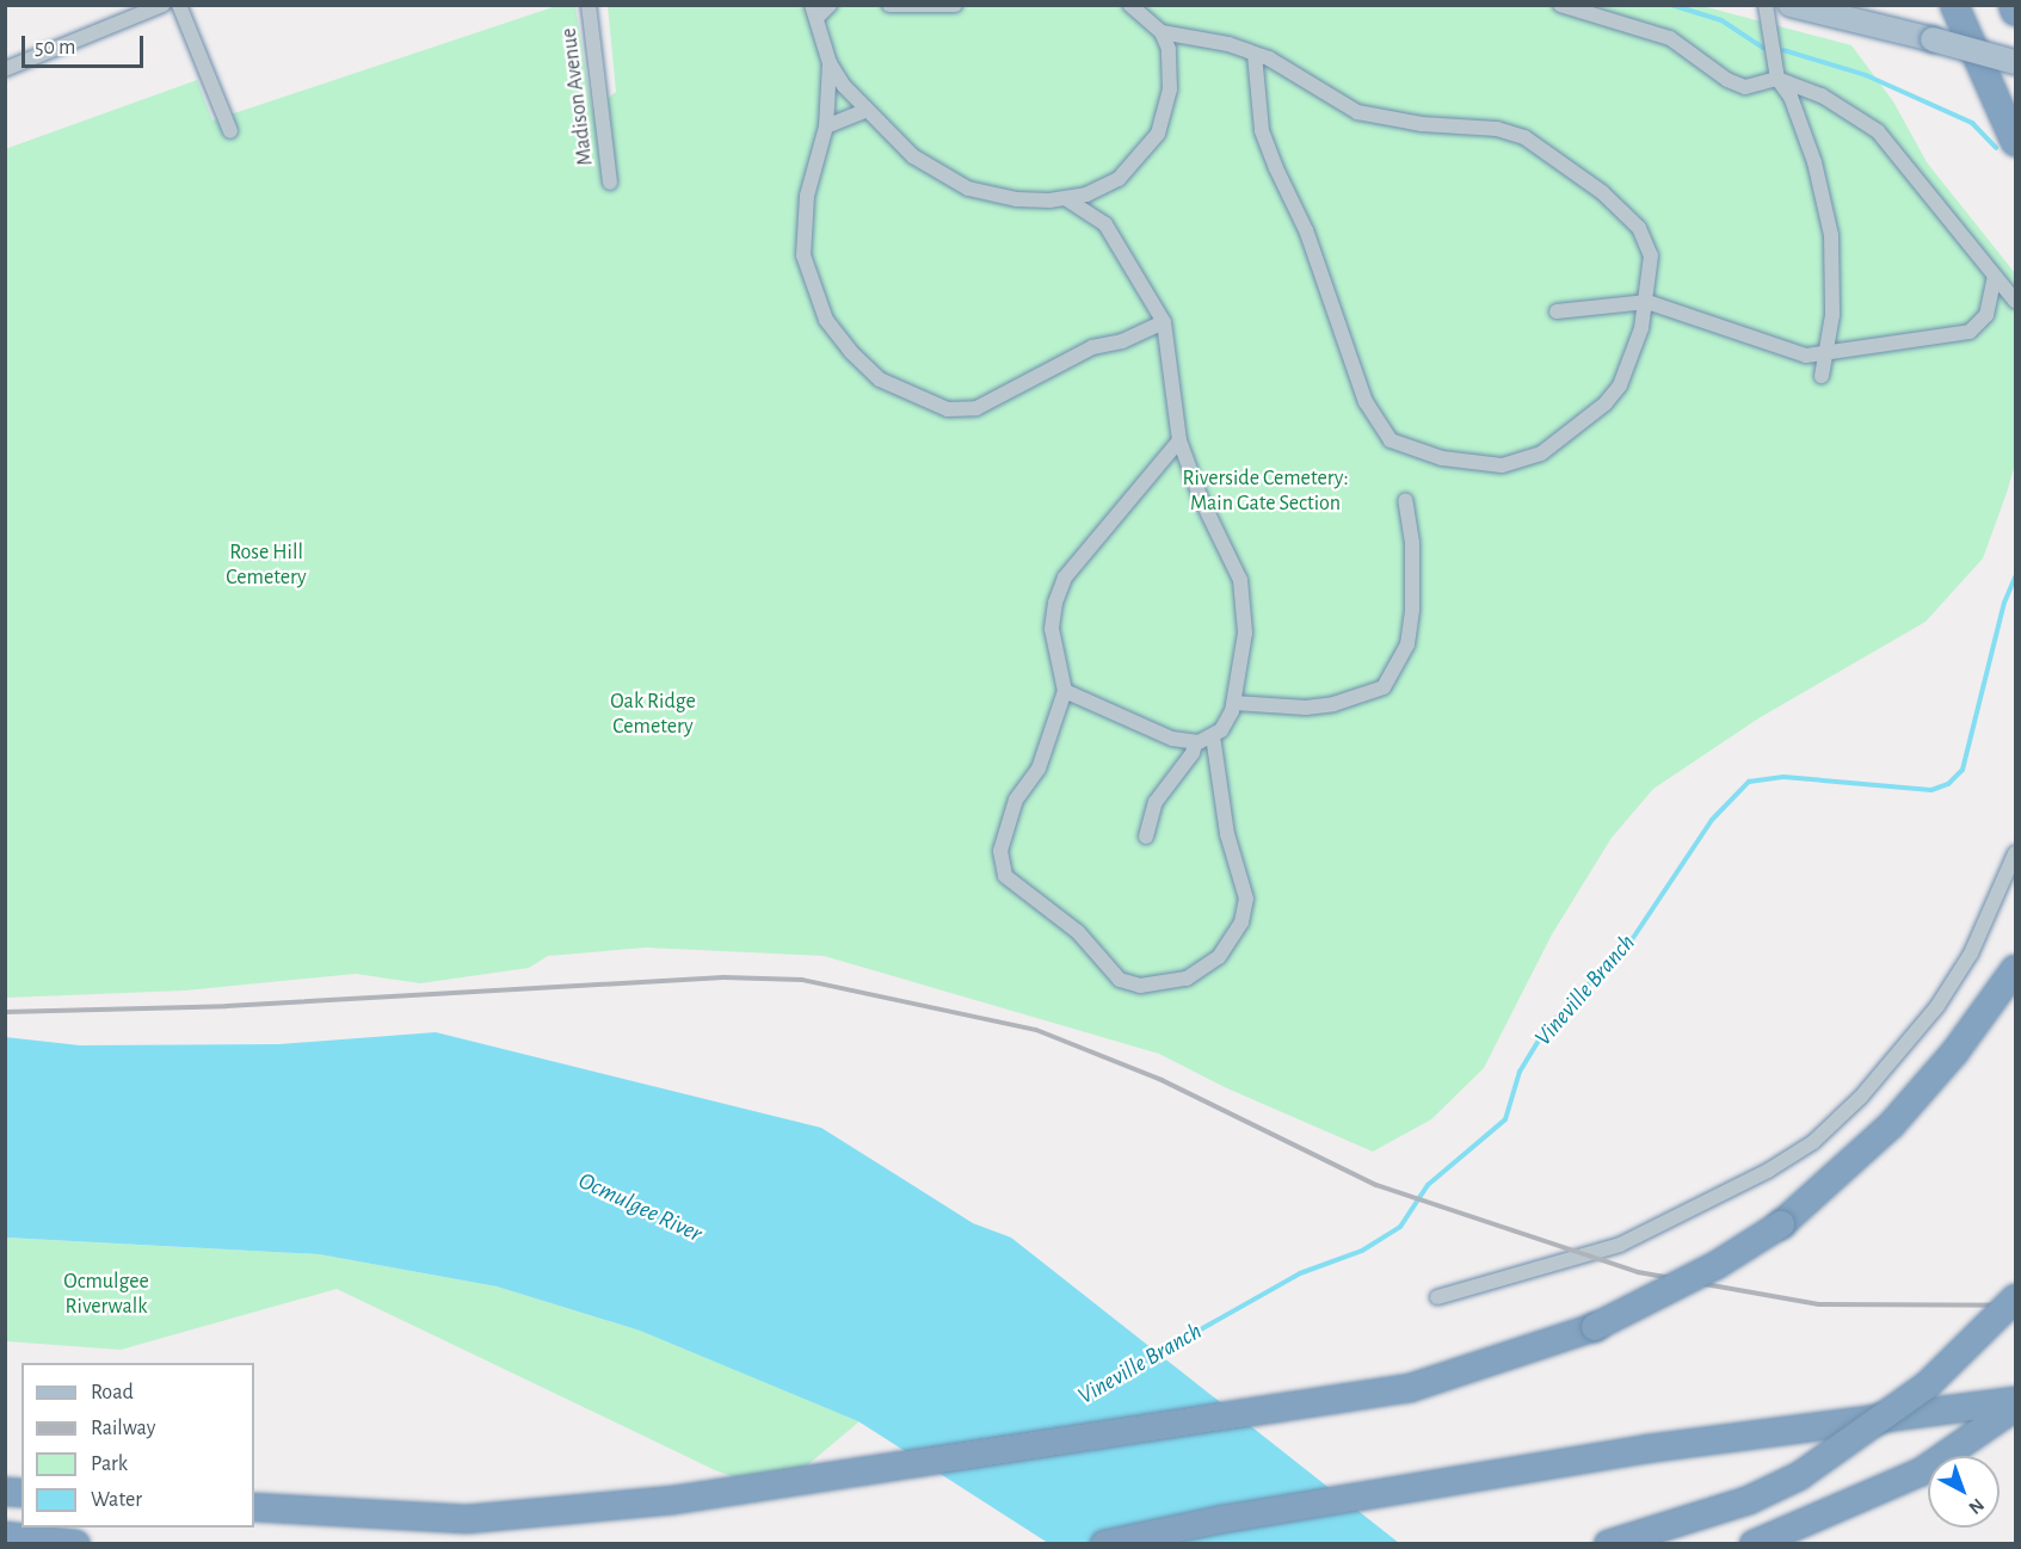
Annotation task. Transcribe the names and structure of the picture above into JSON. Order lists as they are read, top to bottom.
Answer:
{
  "streets": {
    "street": ["Madison Avenue"]
  },
  "water": ["Vineville Branch", "Ocmulgee River"],
  "parks": [
    "Riverside Cemetery: Main Gate Section",
    "Rose Hill Cemetery",
    "Oak Ridge Cemetery",
    "Ocmulgee Riverwalk"
  ],
  "legend": [
    "Road",
    "Railway",
    "Park",
    "Water"
  ],
  "scale_bar": "50 m",
  "north": "bottom right"
}
